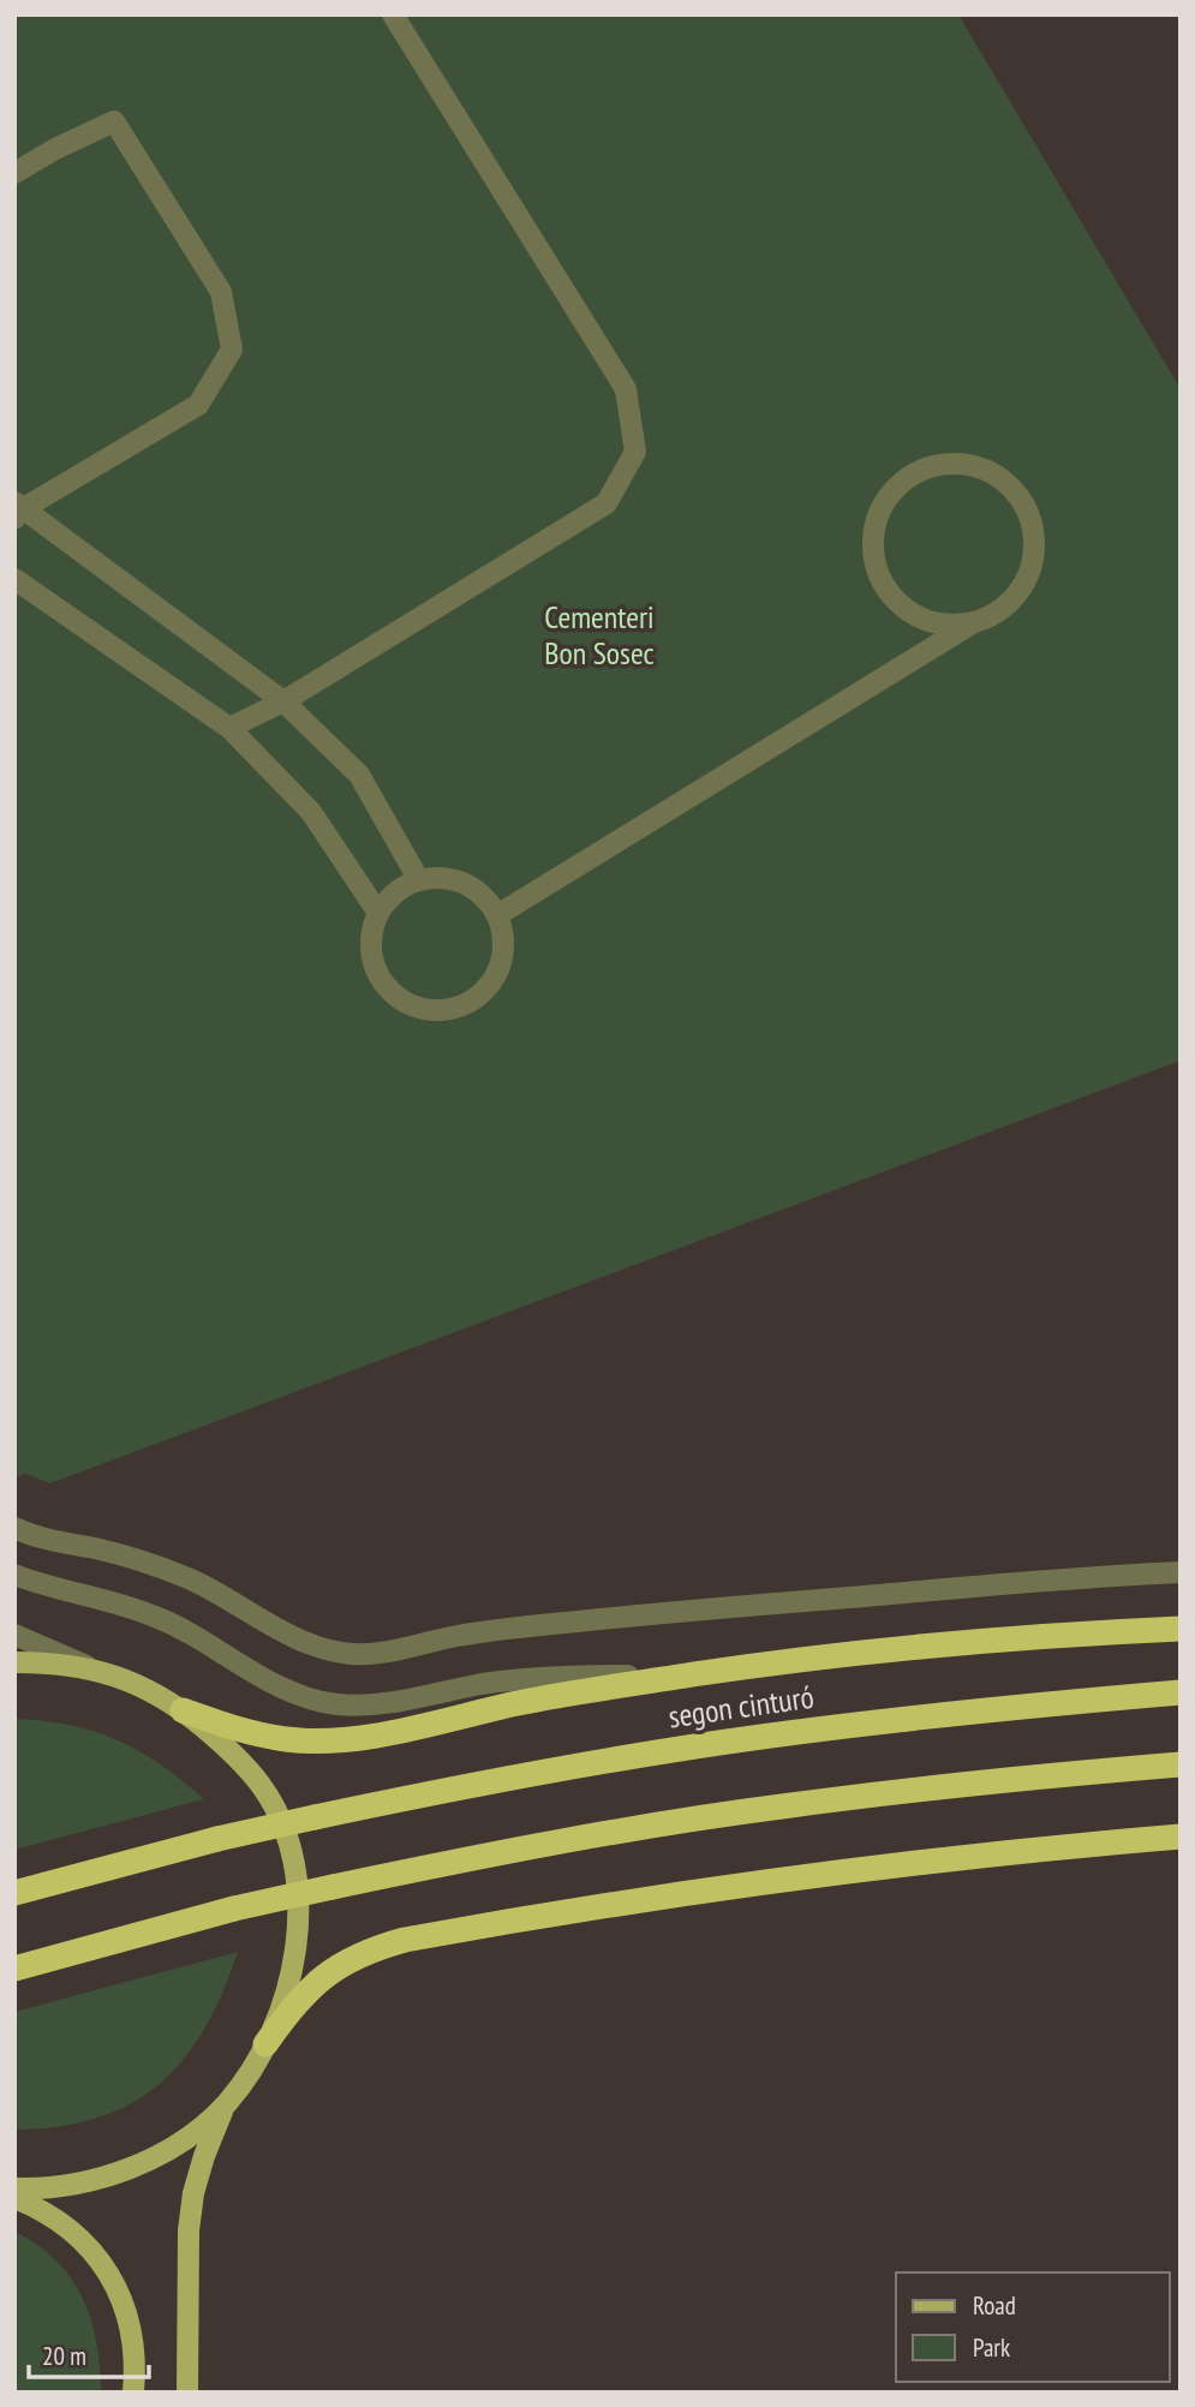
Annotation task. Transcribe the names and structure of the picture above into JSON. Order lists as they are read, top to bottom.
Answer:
{
  "streets": {
    "highway": ["segon cinturó"]
  },
  "parks": ["Cementeri Bon Sosec"],
  "legend": ["Road", "Park"],
  "scale_bar": "20 m"
}
